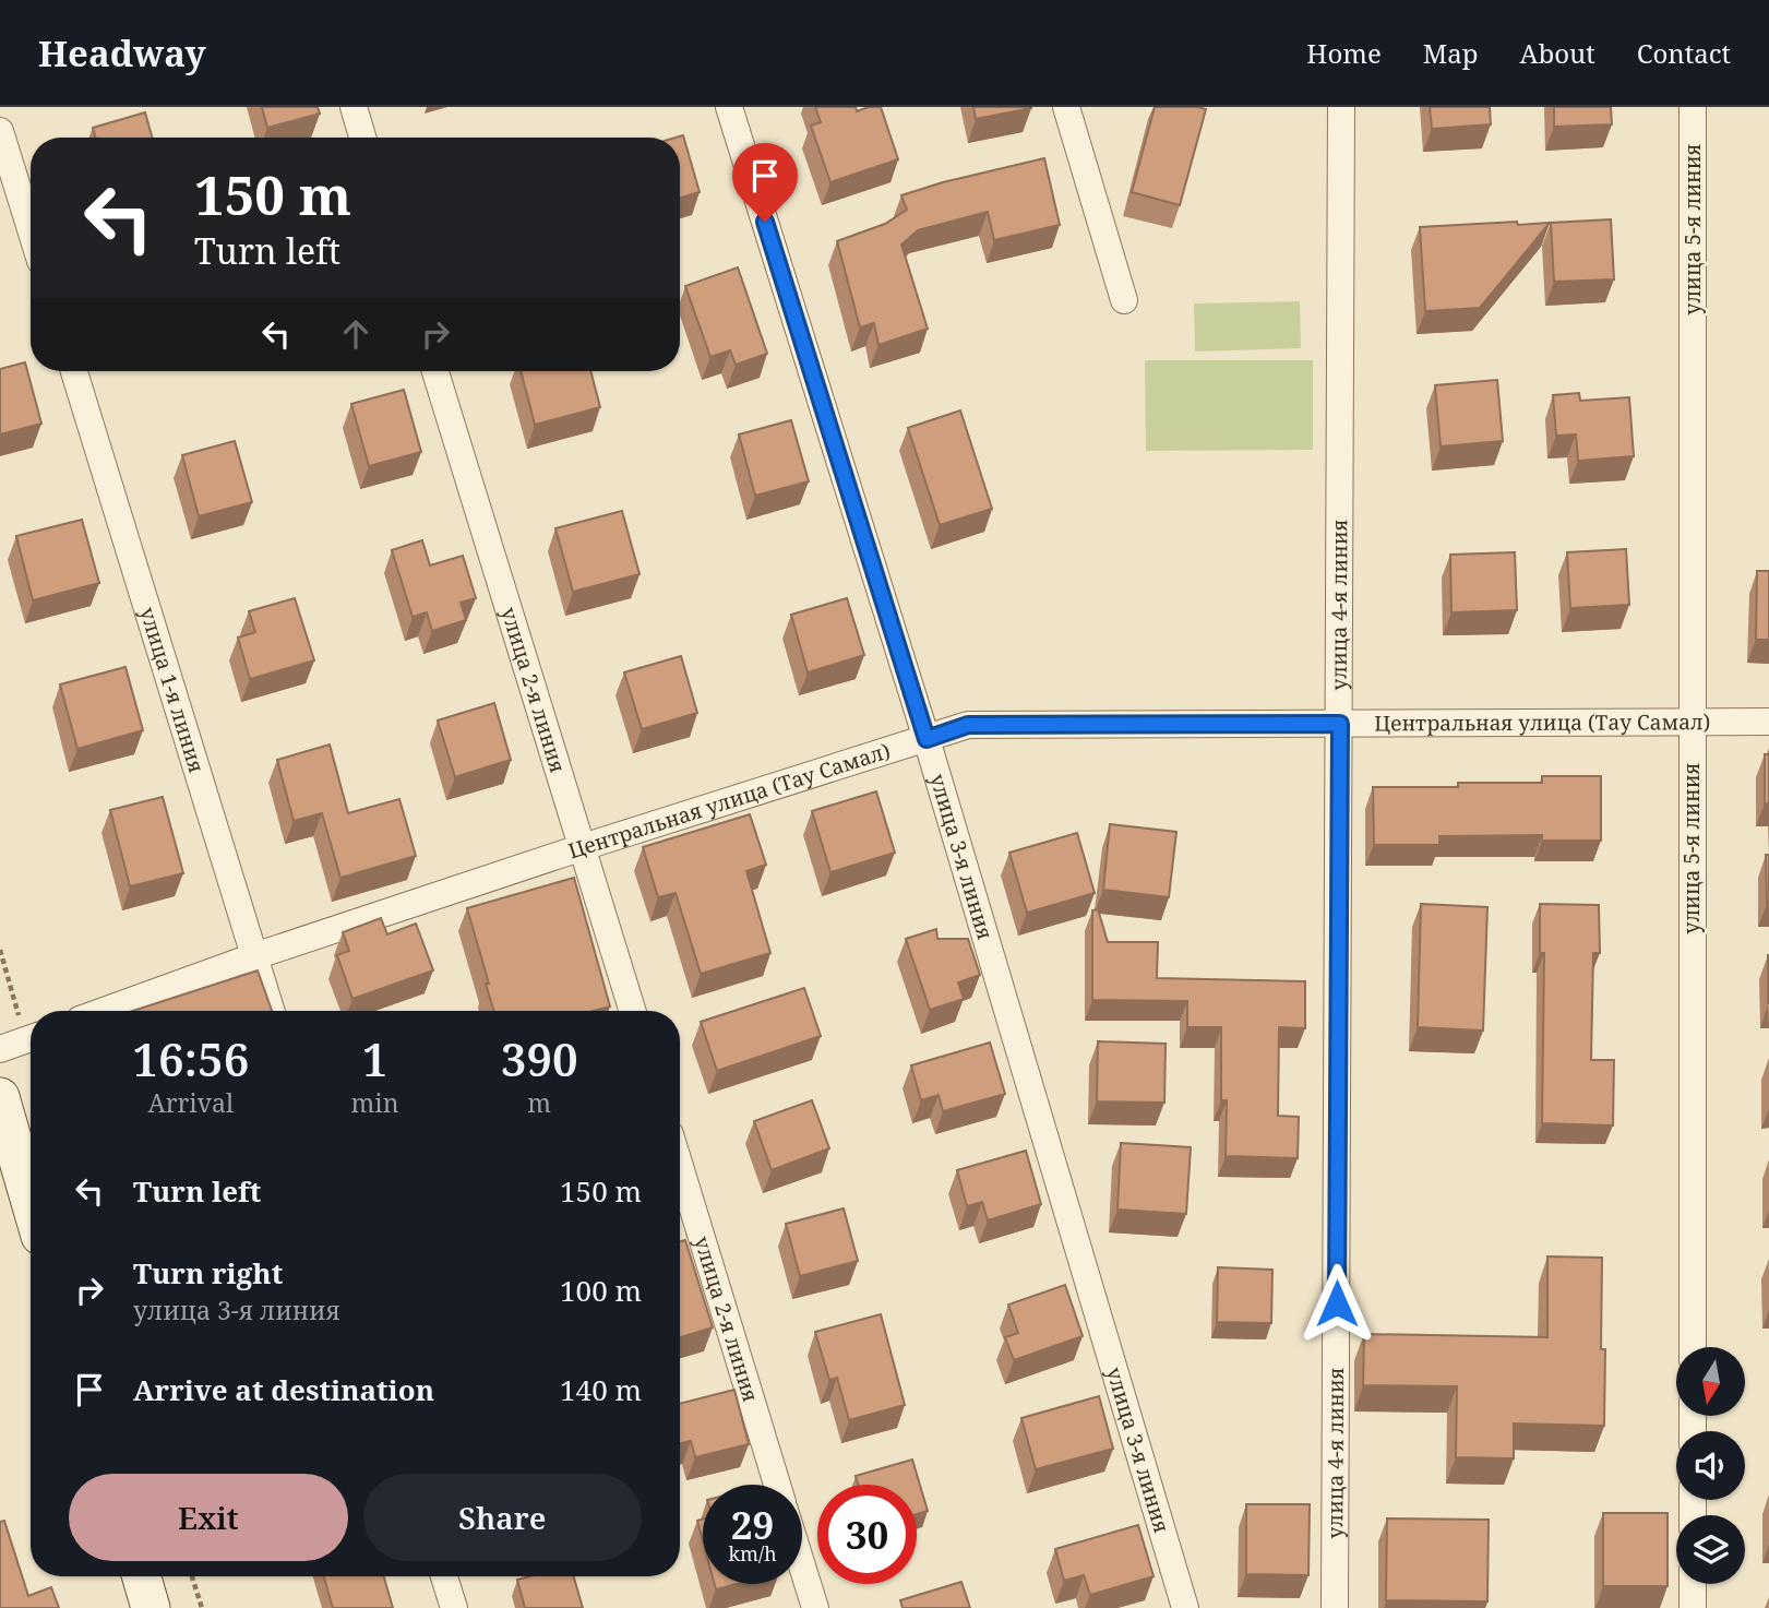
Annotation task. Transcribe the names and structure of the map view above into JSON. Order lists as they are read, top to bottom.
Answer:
{
  "streets": {
    "street": [
      "улица 5-я линия",
      "улица 4-я линия",
      "улица 1-я линия",
      "улица 2-я линия",
      "Центральная улица (Тау Самал)",
      "улица 3-я линия"
    ]
  },
  "crossings": [
    ["улица 5-я линия", "Центральная улица (Тау Самал)"],
    ["улица 4-я линия", "Центральная улица (Тау Самал)"],
    ["улица 1-я линия", "Центральная улица (Тау Самал)"],
    ["улица 2-я линия", "Центральная улица (Тау Самал)"],
    ["Центральная улица (Тау Самал)", "улица 3-я линия"]
  ],
  "north": "bottom",
  "page": {
    "header": "Headway",
    "nav": [
      "Home",
      "Map",
      "About",
      "Contact"
    ],
    "turn": ["150 m", "Turn left"],
    "eta": [
      "16:56",
      "Arrival",
      "1",
      "min",
      "390",
      "m"
    ],
    "list": [
      {
        "name": "Turn left",
        "value": "150 m"
      },
      {
        "name": "Turn right",
        "note": "улица 3-я линия",
        "value": "100 m"
      },
      {
        "name": "Arrive at destination",
        "value": "140 m"
      }
    ],
    "buttons": ["Exit", "Share"],
    "speed": "29 km/h",
    "limit": "30"
  }
}
